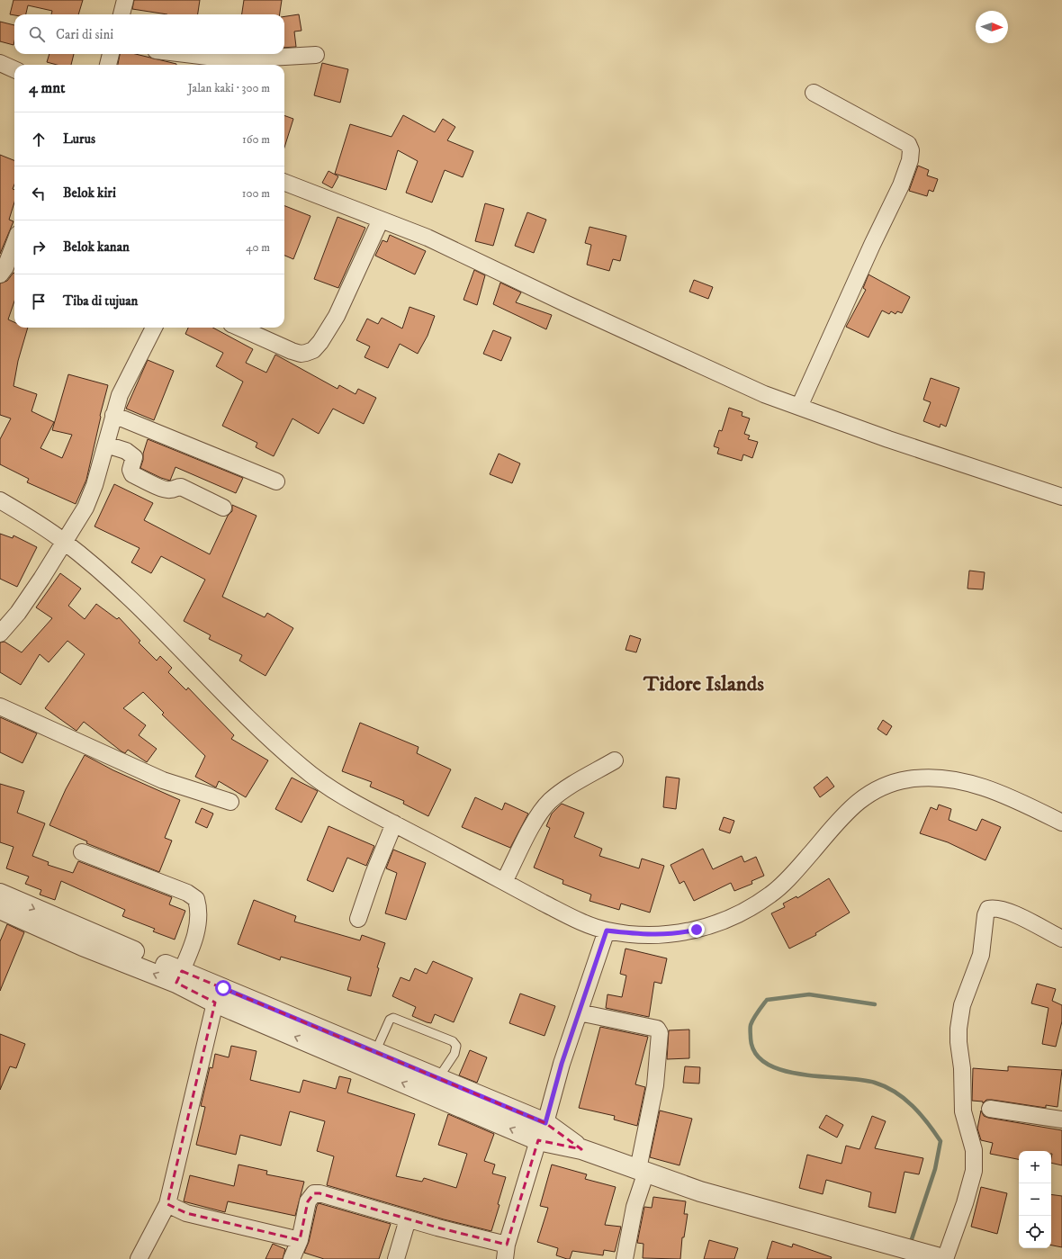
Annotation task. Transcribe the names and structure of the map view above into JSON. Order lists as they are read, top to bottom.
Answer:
{
  "districts": ["Tidore Islands"],
  "north": "right",
  "page": {
    "search": "Cari di sini",
    "heading": ["4 mnt", "Jalan kaki · 300 m"],
    "list": [
      ["Lurus", "160 m"],
      ["Belok kiri", "100 m"],
      ["Belok kanan", "40 m"],
      "Tiba di tujuan"
    ],
    "map_buttons": ["+", "−"]
  }
}
